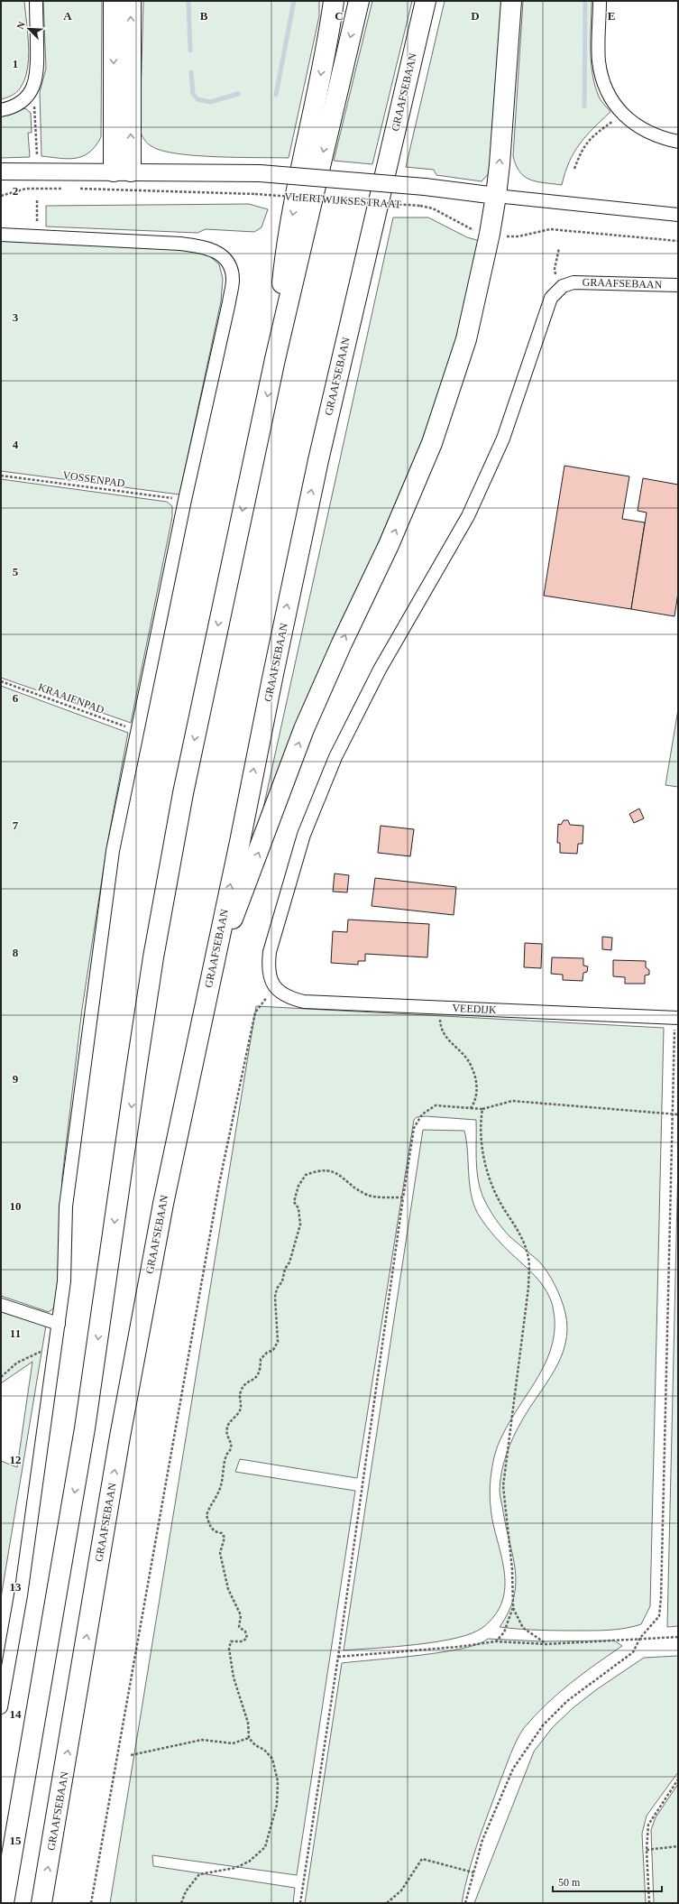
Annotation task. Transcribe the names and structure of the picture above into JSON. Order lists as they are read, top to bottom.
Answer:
{
  "streets": {
    "highway": ["GRAAFSEBAAN"],
    "street": ["VLIERTWIJKSESTRAAT", "VEEDIJK"],
    "path": ["VOSSENPAD", "KRAAIENPAD"]
  },
  "scale_bar": "50 m",
  "north": "top left",
  "grid": {
    "columns": [
      "A",
      "B",
      "C",
      "D",
      "E"
    ],
    "rows": [
      "1",
      "2",
      "3",
      "4",
      "5",
      "6",
      "7",
      "8",
      "9",
      "10",
      "11",
      "12",
      "13",
      "14",
      "15"
    ]
  }
}
